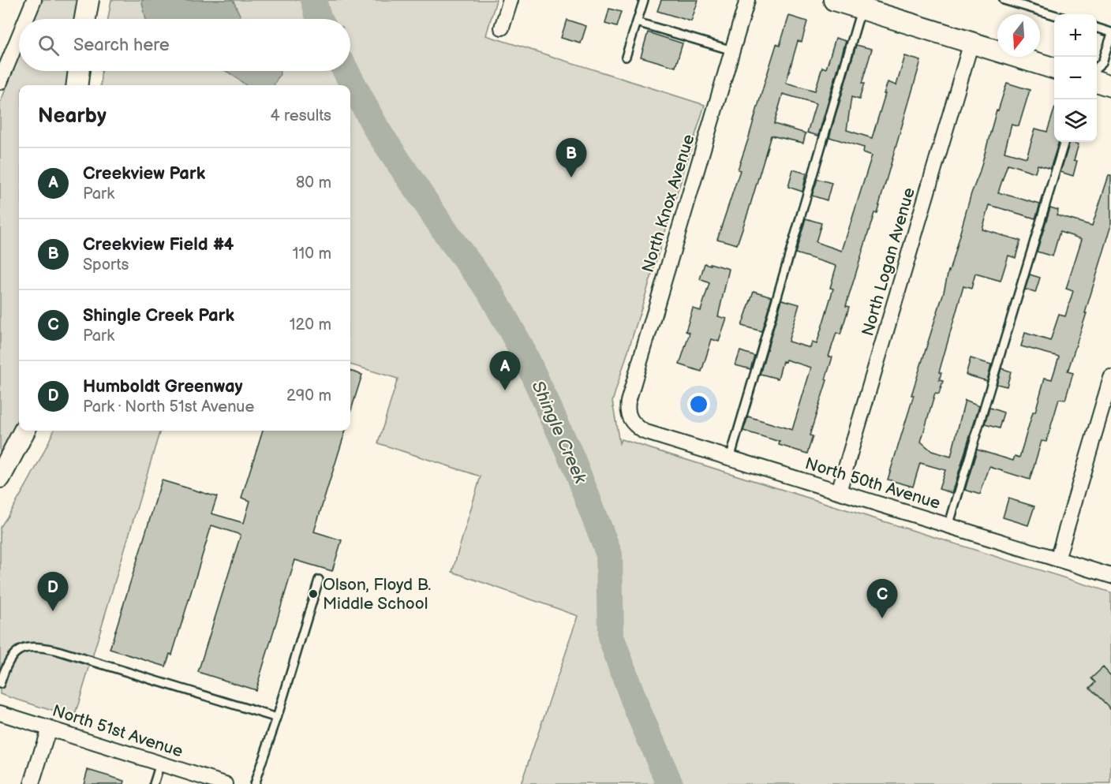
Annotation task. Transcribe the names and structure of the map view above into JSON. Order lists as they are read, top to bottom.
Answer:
{
  "streets": {
    "street": [
      "North Knox Avenue",
      "North Logan Avenue",
      "North 50th Avenue",
      "North 51st Avenue"
    ]
  },
  "crossings": [
    ["North Knox Avenue", "North 50th Avenue"],
    ["North Logan Avenue", "North 50th Avenue"]
  ],
  "water": ["Shingle Creek"],
  "places": ["Olson, Floyd B. Middle School"],
  "north": "bottom",
  "page": {
    "map_buttons": ["+", "−"],
    "search": "Search here",
    "heading": ["Nearby", "4 results"],
    "pins": [
      "B",
      "A",
      "D",
      "C"
    ],
    "list": [
      {
        "mark": "A",
        "name": "Creekview Park",
        "note": "Park",
        "value": "80 m"
      },
      {
        "mark": "B",
        "name": "Creekview Field #4",
        "note": "Sports",
        "value": "110 m"
      },
      {
        "mark": "C",
        "name": "Shingle Creek Park",
        "note": "Park",
        "value": "120 m"
      },
      {
        "mark": "D",
        "name": "Humboldt Greenway",
        "note": "Park · North 51st Avenue",
        "value": "290 m"
      }
    ]
  }
}
